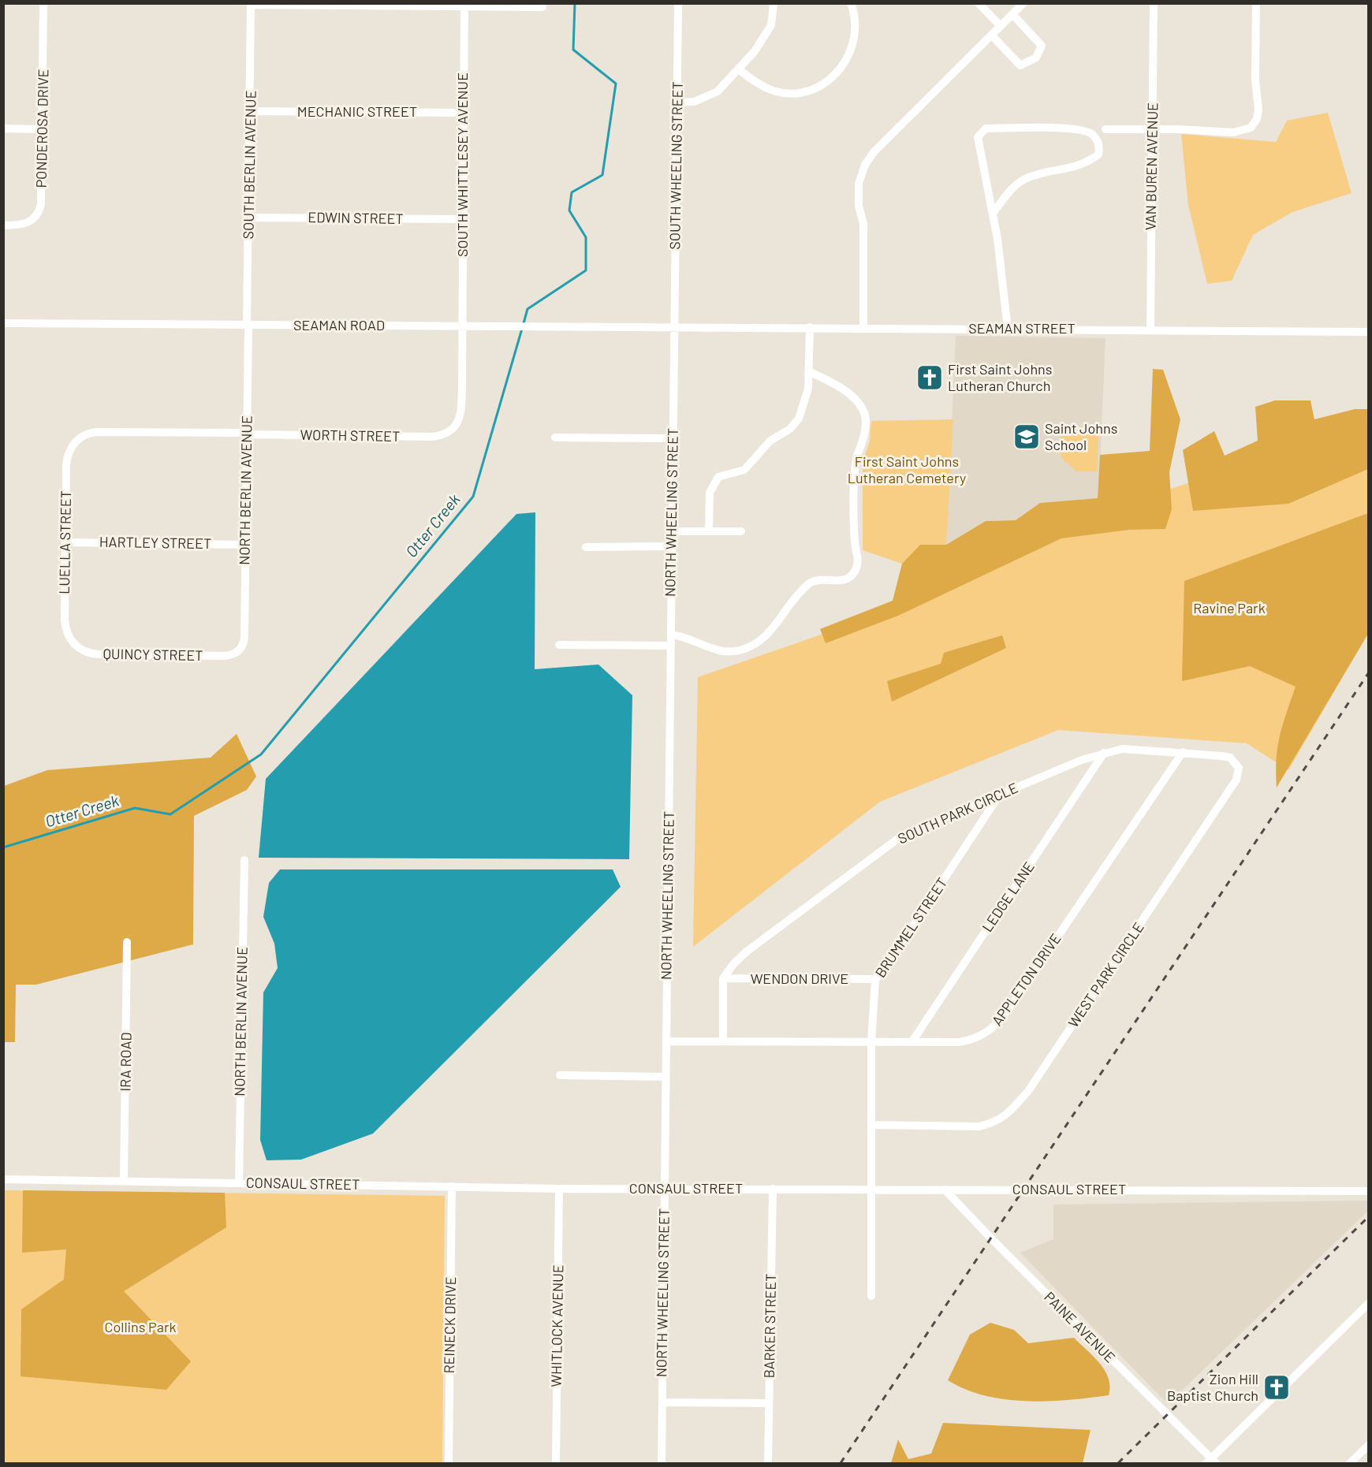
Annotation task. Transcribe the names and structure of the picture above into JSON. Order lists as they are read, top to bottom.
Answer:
{
  "streets": {
    "street": [
      "MECHANIC STREET",
      "PONDEROSA DRIVE",
      "SOUTH BERLIN AVENUE",
      "SOUTH WHITTLESEY AVENUE",
      "SOUTH WHEELING STREET",
      "VAN BUREN AVENUE",
      "EDWIN STREET",
      "SEAMAN ROAD",
      "SEAMAN STREET",
      "WORTH STREET",
      "NORTH BERLIN AVENUE",
      "NORTH WHEELING STREET",
      "LUELLA STREET",
      "HARTLEY STREET",
      "QUINCY STREET",
      "SOUTH PARK CIRCLE",
      "LEDGE LANE",
      "BRUMMEL STREET",
      "WEST PARK CIRCLE",
      "WENDON DRIVE",
      "APPLETON DRIVE",
      "IRA ROAD",
      "CONSAUL STREET",
      "REINECK DRIVE",
      "WHITLOCK AVENUE",
      "BARKER STREET",
      "PAINE AVENUE"
    ]
  },
  "crossings": [
    ["MECHANIC STREET", "SOUTH BERLIN AVENUE"],
    ["MECHANIC STREET", "SOUTH WHITTLESEY AVENUE"],
    ["SOUTH BERLIN AVENUE", "EDWIN STREET"],
    ["SOUTH BERLIN AVENUE", "SEAMAN ROAD"],
    ["SOUTH BERLIN AVENUE", "NORTH BERLIN AVENUE"],
    ["SOUTH WHITTLESEY AVENUE", "EDWIN STREET"],
    ["SOUTH WHITTLESEY AVENUE", "SEAMAN ROAD"],
    ["SOUTH WHITTLESEY AVENUE", "WORTH STREET"],
    ["SOUTH WHEELING STREET", "SEAMAN ROAD"],
    ["SOUTH WHEELING STREET", "SEAMAN STREET"],
    ["SOUTH WHEELING STREET", "NORTH WHEELING STREET"],
    ["VAN BUREN AVENUE", "SEAMAN STREET"],
    ["SEAMAN ROAD", "SEAMAN STREET"],
    ["SEAMAN ROAD", "NORTH BERLIN AVENUE"],
    ["SEAMAN ROAD", "NORTH WHEELING STREET"],
    ["SEAMAN STREET", "NORTH WHEELING STREET"],
    ["WORTH STREET", "NORTH BERLIN AVENUE"],
    ["WORTH STREET", "LUELLA STREET"],
    ["NORTH BERLIN AVENUE", "HARTLEY STREET"],
    ["NORTH BERLIN AVENUE", "QUINCY STREET"],
    ["NORTH BERLIN AVENUE", "CONSAUL STREET"],
    ["NORTH WHEELING STREET", "APPLETON DRIVE"],
    ["NORTH WHEELING STREET", "CONSAUL STREET"],
    ["LUELLA STREET", "HARTLEY STREET"],
    ["LUELLA STREET", "QUINCY STREET"],
    ["SOUTH PARK CIRCLE", "LEDGE LANE"],
    ["SOUTH PARK CIRCLE", "BRUMMEL STREET"],
    ["SOUTH PARK CIRCLE", "WEST PARK CIRCLE"],
    ["SOUTH PARK CIRCLE", "WENDON DRIVE"],
    ["SOUTH PARK CIRCLE", "APPLETON DRIVE"],
    ["LEDGE LANE", "APPLETON DRIVE"],
    ["BRUMMEL STREET", "WEST PARK CIRCLE"],
    ["BRUMMEL STREET", "WENDON DRIVE"],
    ["BRUMMEL STREET", "APPLETON DRIVE"],
    ["BRUMMEL STREET", "CONSAUL STREET"],
    ["WEST PARK CIRCLE", "APPLETON DRIVE"],
    ["IRA ROAD", "CONSAUL STREET"],
    ["CONSAUL STREET", "REINECK DRIVE"],
    ["CONSAUL STREET", "WHITLOCK AVENUE"],
    ["CONSAUL STREET", "BARKER STREET"],
    ["CONSAUL STREET", "PAINE AVENUE"]
  ],
  "water": ["Otter Creek"],
  "parks": ["First Saint Johns Lutheran Cemetery", "Ravine Park", "Collins Park"],
  "places": {
    "church": ["First Saint Johns Lutheran Church", "Zion Hill Baptist Church"],
    "school or university": ["Saint Johns School"]
  }
}
